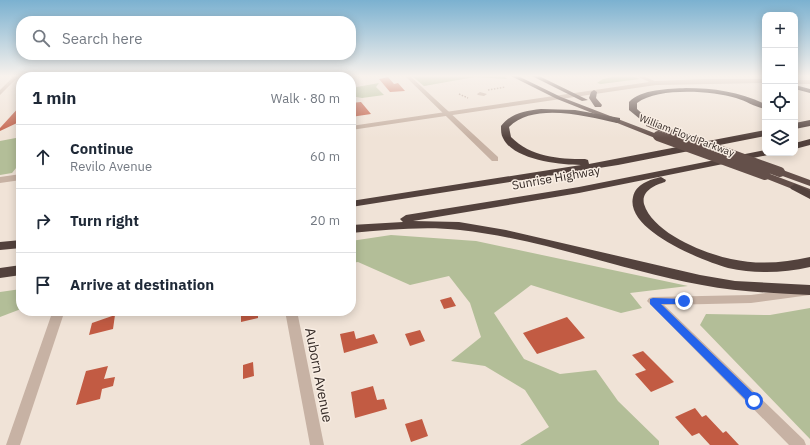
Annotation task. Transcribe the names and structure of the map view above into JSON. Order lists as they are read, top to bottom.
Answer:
{
  "streets": {
    "highway": ["William Floyd Parkway", "Sunrise Highway"],
    "street": ["Auborn Avenue"]
  },
  "page": {
    "map_buttons": ["+", "−"],
    "search": "Search here",
    "heading": ["1 min", "Walk · 80 m"],
    "list": [
      ["Continue", "Revilo Avenue", "60 m"],
      ["Turn right", "20 m"],
      "Arrive at destination"
    ]
  }
}
